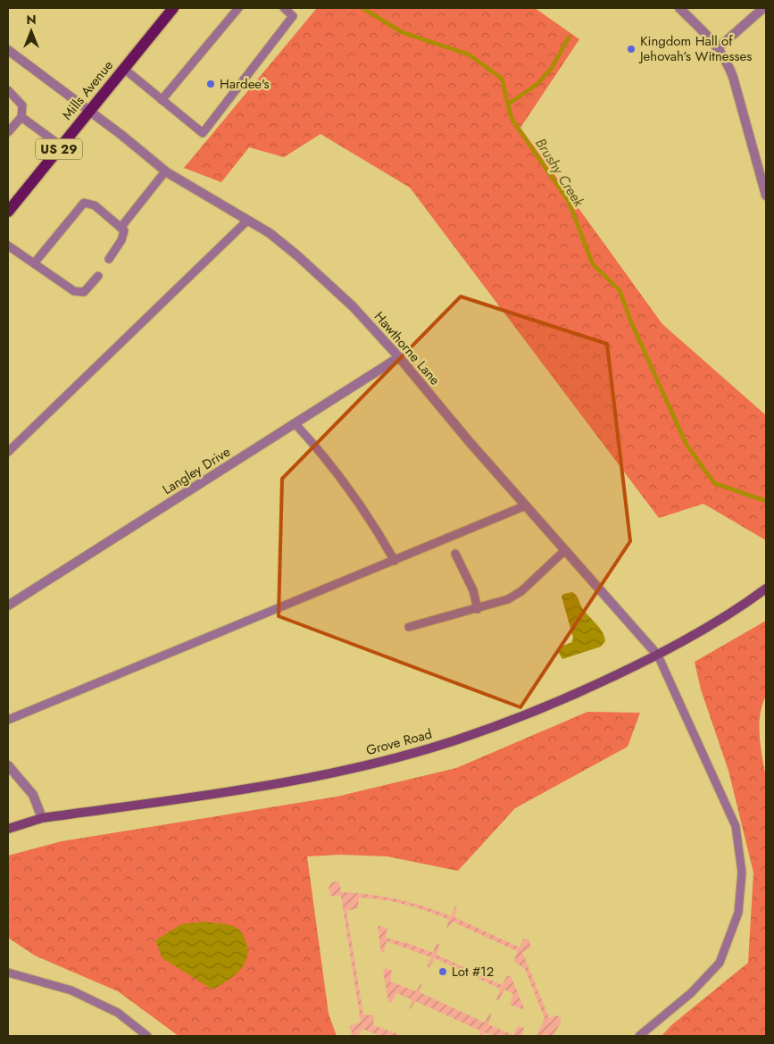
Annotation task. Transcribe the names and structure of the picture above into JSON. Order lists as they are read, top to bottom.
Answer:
{
  "streets": {
    "main road": ["Mills Avenue", "US 29", "Grove Road"],
    "street": ["Hawthorne Lane", "Langley Drive"]
  },
  "crossings": [
    ["Mills Avenue", "Hawthorne Lane"],
    ["Hawthorne Lane", "Langley Drive"],
    ["Hawthorne Lane", "Grove Road"]
  ],
  "water": ["Brushy Creek"],
  "places": ["Kingdom Hall of Jehovah’s Witnesses", "Hardee's", "Lot #12"],
  "north": "top"
}
